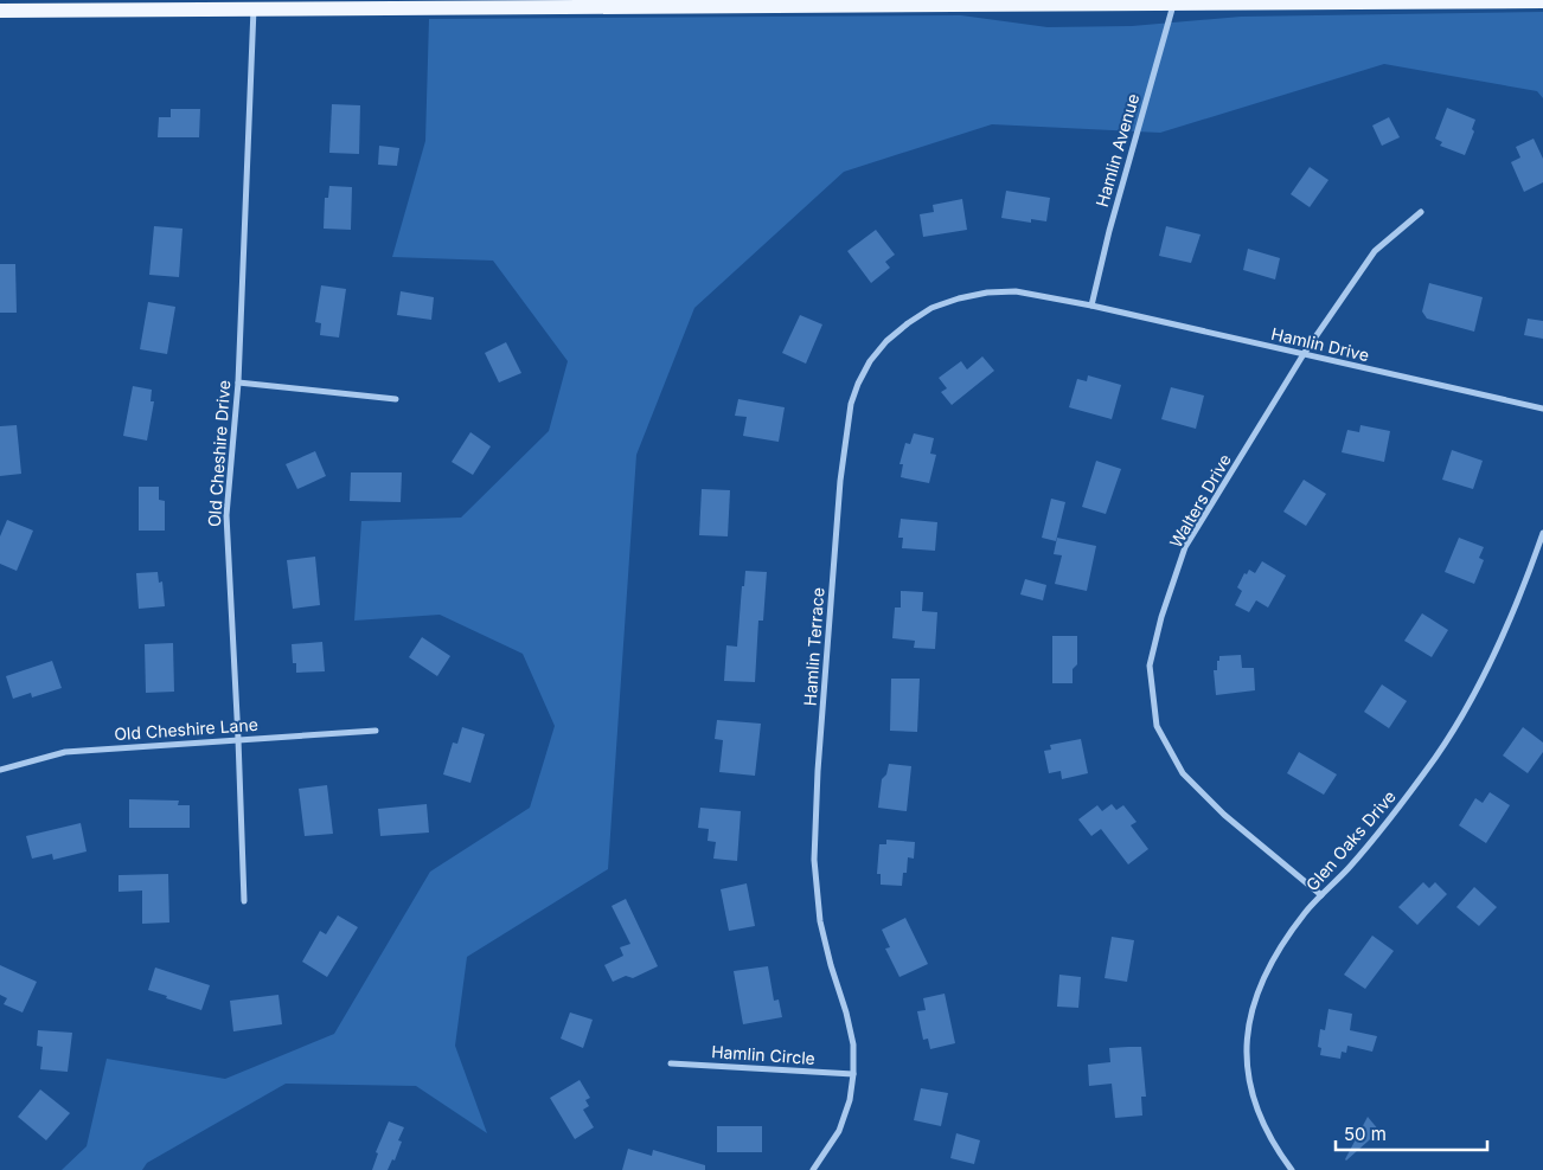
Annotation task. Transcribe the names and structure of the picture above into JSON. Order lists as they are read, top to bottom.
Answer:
{
  "streets": {
    "street": [
      "Hamlin Avenue",
      "Hamlin Drive",
      "Old Cheshire Drive",
      "Walters Drive",
      "Hamlin Terrace",
      "Old Cheshire Lane",
      "Glen Oaks Drive",
      "Hamlin Circle"
    ]
  },
  "crossings": [
    ["Hamlin Avenue", "Hamlin Drive"],
    ["Hamlin Avenue", "Hamlin Terrace"],
    ["Hamlin Drive", "Walters Drive"],
    ["Hamlin Drive", "Hamlin Terrace"],
    ["Old Cheshire Drive", "Old Cheshire Lane"],
    ["Walters Drive", "Glen Oaks Drive"],
    ["Hamlin Terrace", "Hamlin Circle"]
  ],
  "scale_bar": "50 m"
}
